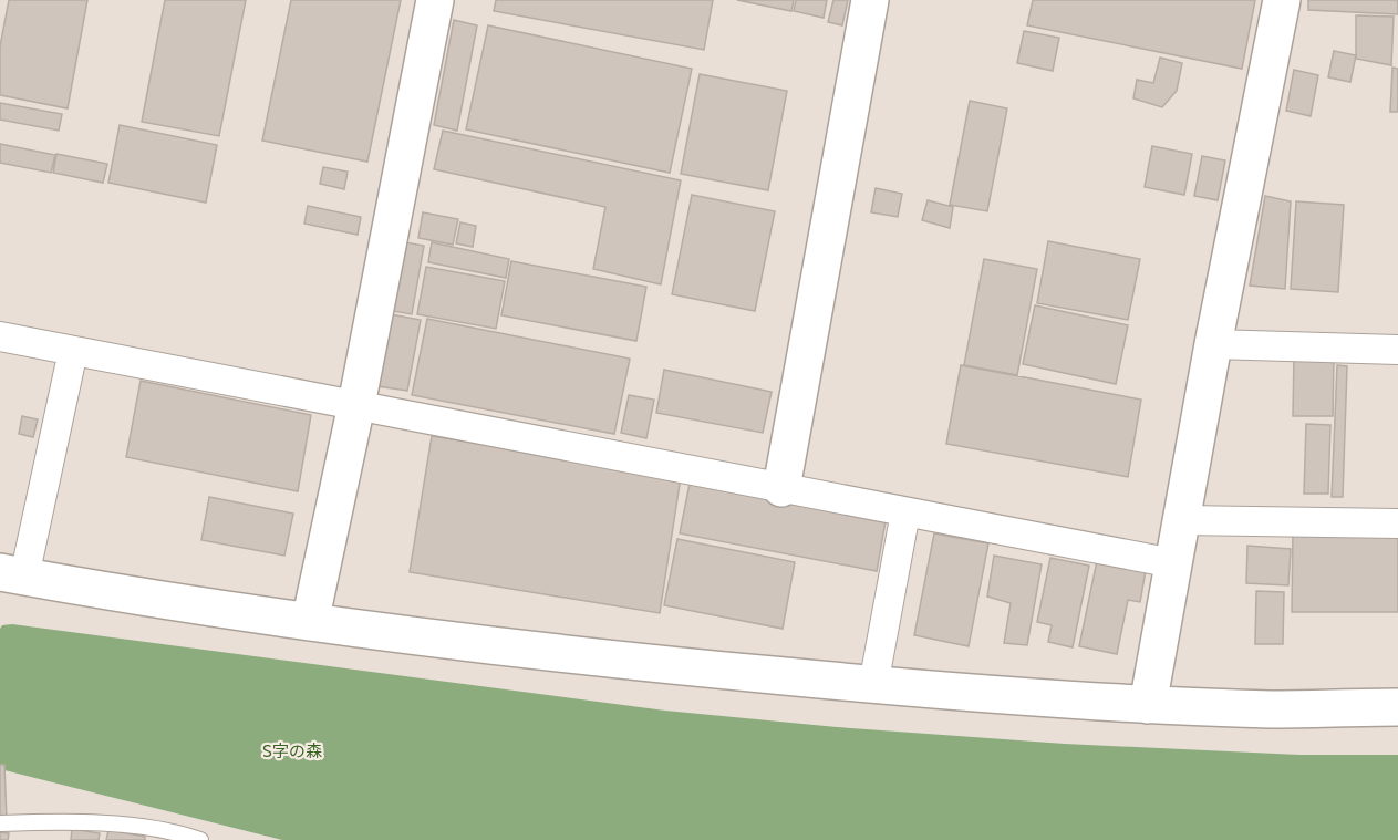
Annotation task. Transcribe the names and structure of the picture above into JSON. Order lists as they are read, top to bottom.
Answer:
{
  "parks": ["S字の森"]
}
